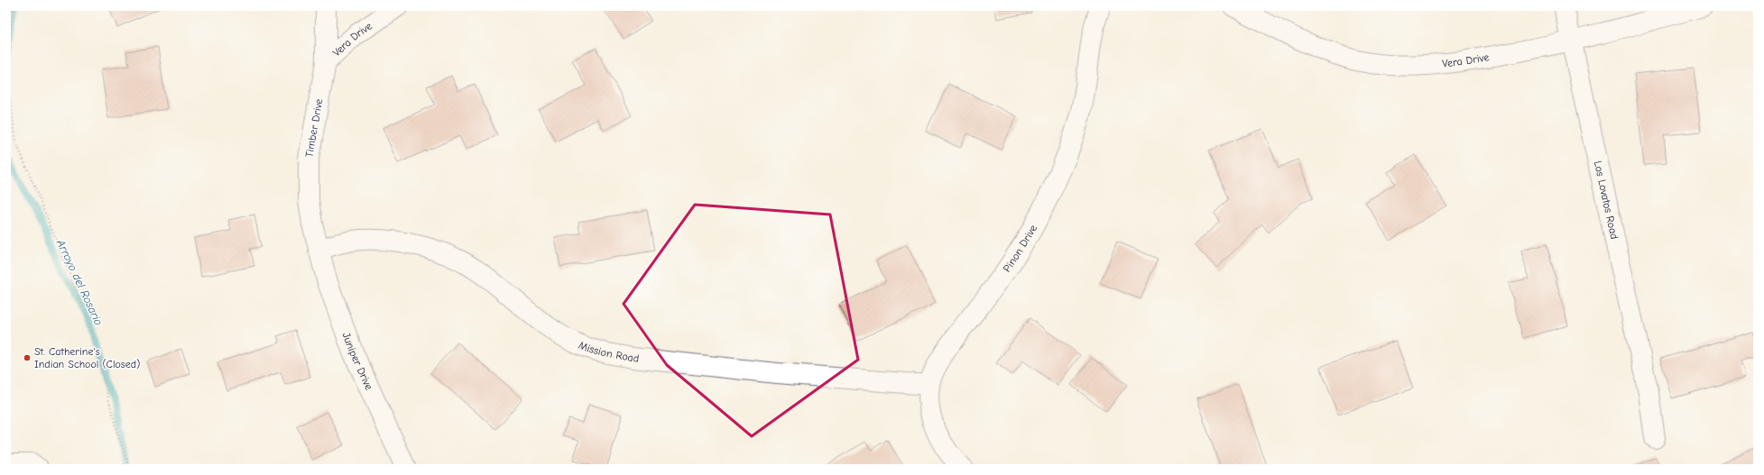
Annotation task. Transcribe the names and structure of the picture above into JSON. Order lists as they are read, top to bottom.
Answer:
{
  "streets": {
    "street": [
      "Vera Drive",
      "Timber Drive",
      "Los Lovatos Road",
      "Pinon Drive",
      "Mission Road",
      "Juniper Drive"
    ]
  },
  "crossings": [
    ["Vera Drive", "Timber Drive"],
    ["Vera Drive", "Los Lovatos Road"],
    ["Timber Drive", "Mission Road"],
    ["Timber Drive", "Juniper Drive"],
    ["Pinon Drive", "Mission Road"],
    ["Mission Road", "Juniper Drive"]
  ],
  "water": ["Arroyo del Rosario"],
  "places": ["St. Catherine's Indian School (Closed)"]
}
